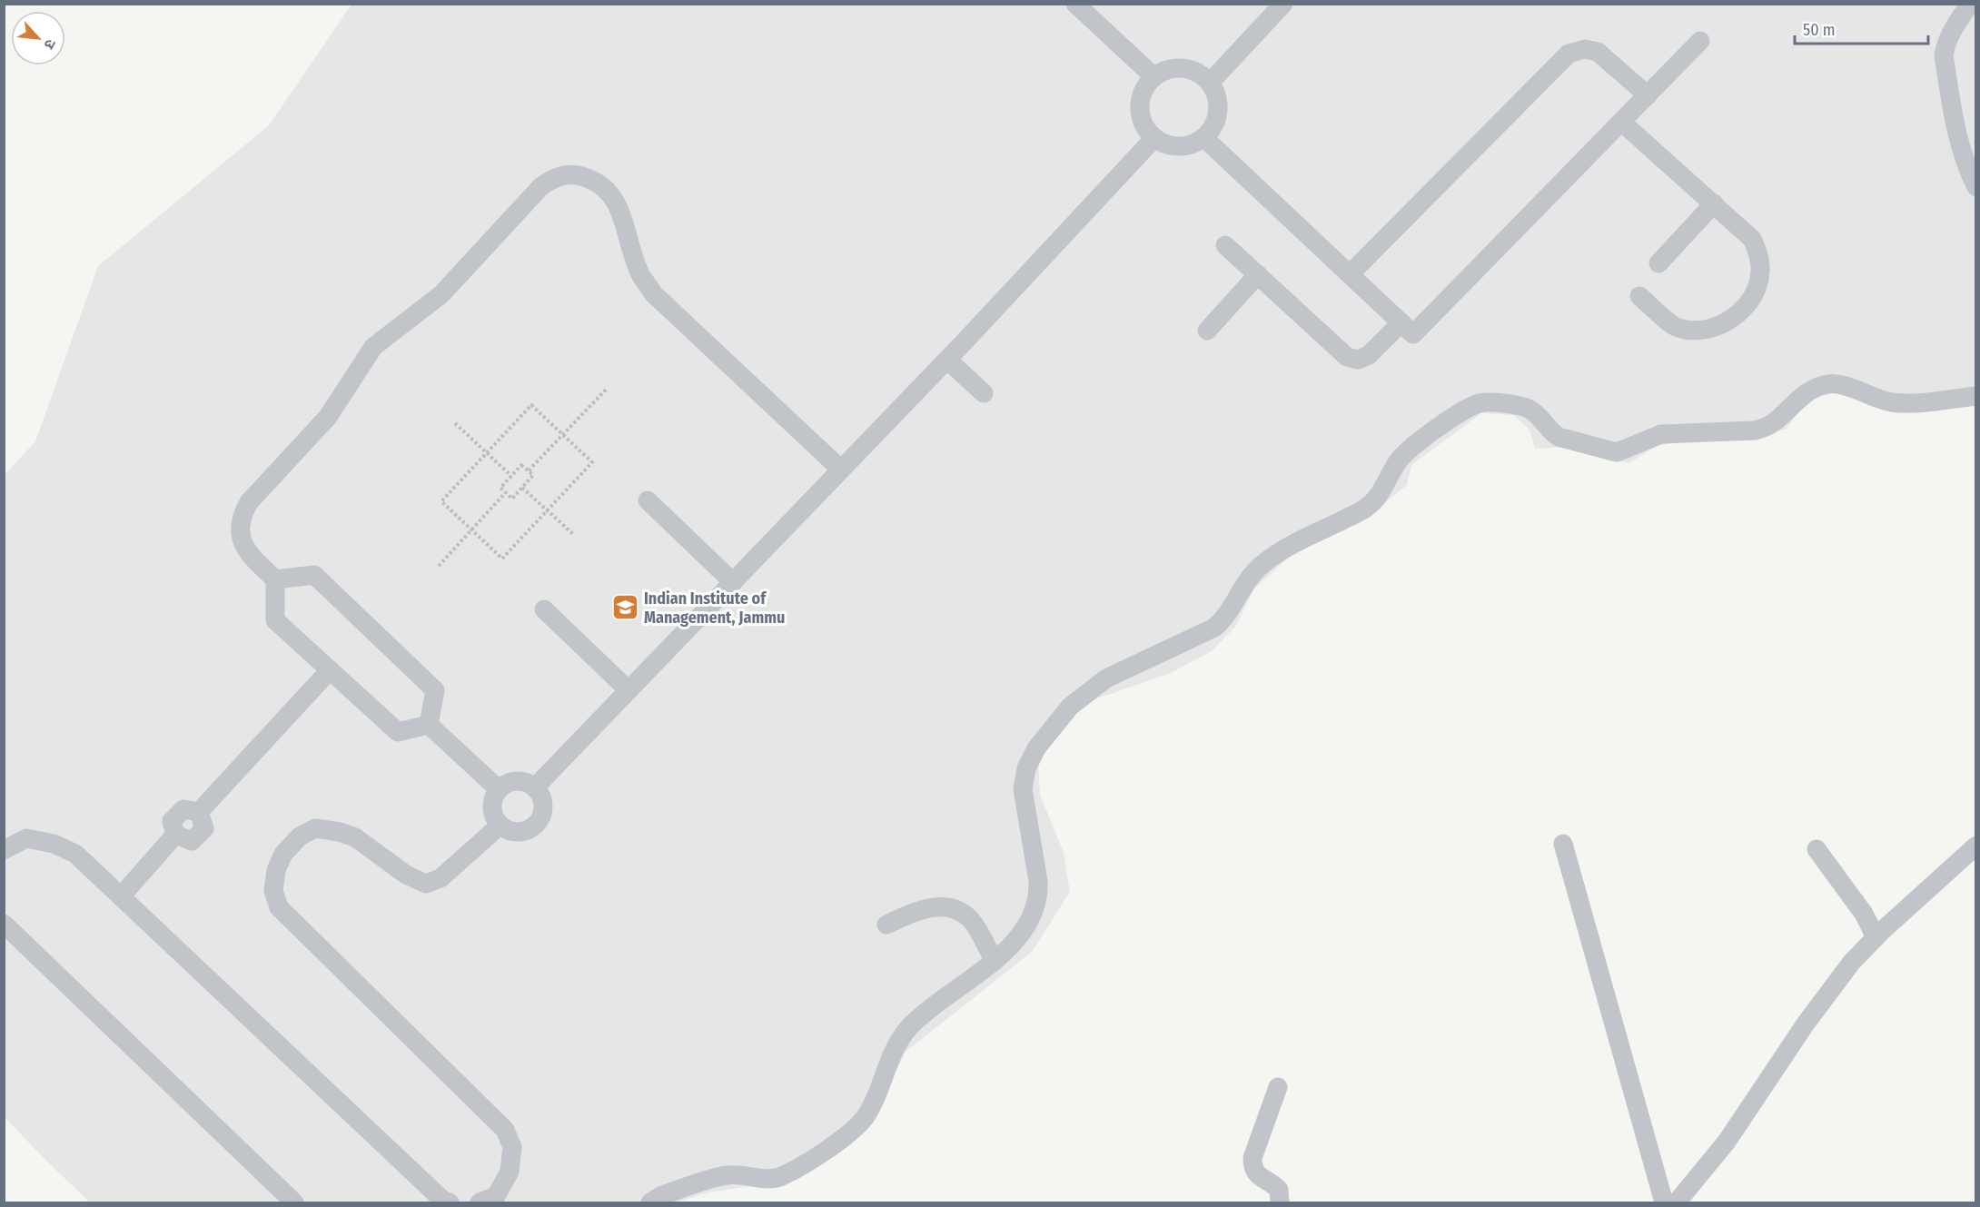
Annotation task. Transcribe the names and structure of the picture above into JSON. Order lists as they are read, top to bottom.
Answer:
{
  "places": {
    "school or university": ["Indian Institute of Management, Jammu"]
  },
  "scale_bar": "50 m",
  "north": "bottom right"
}
